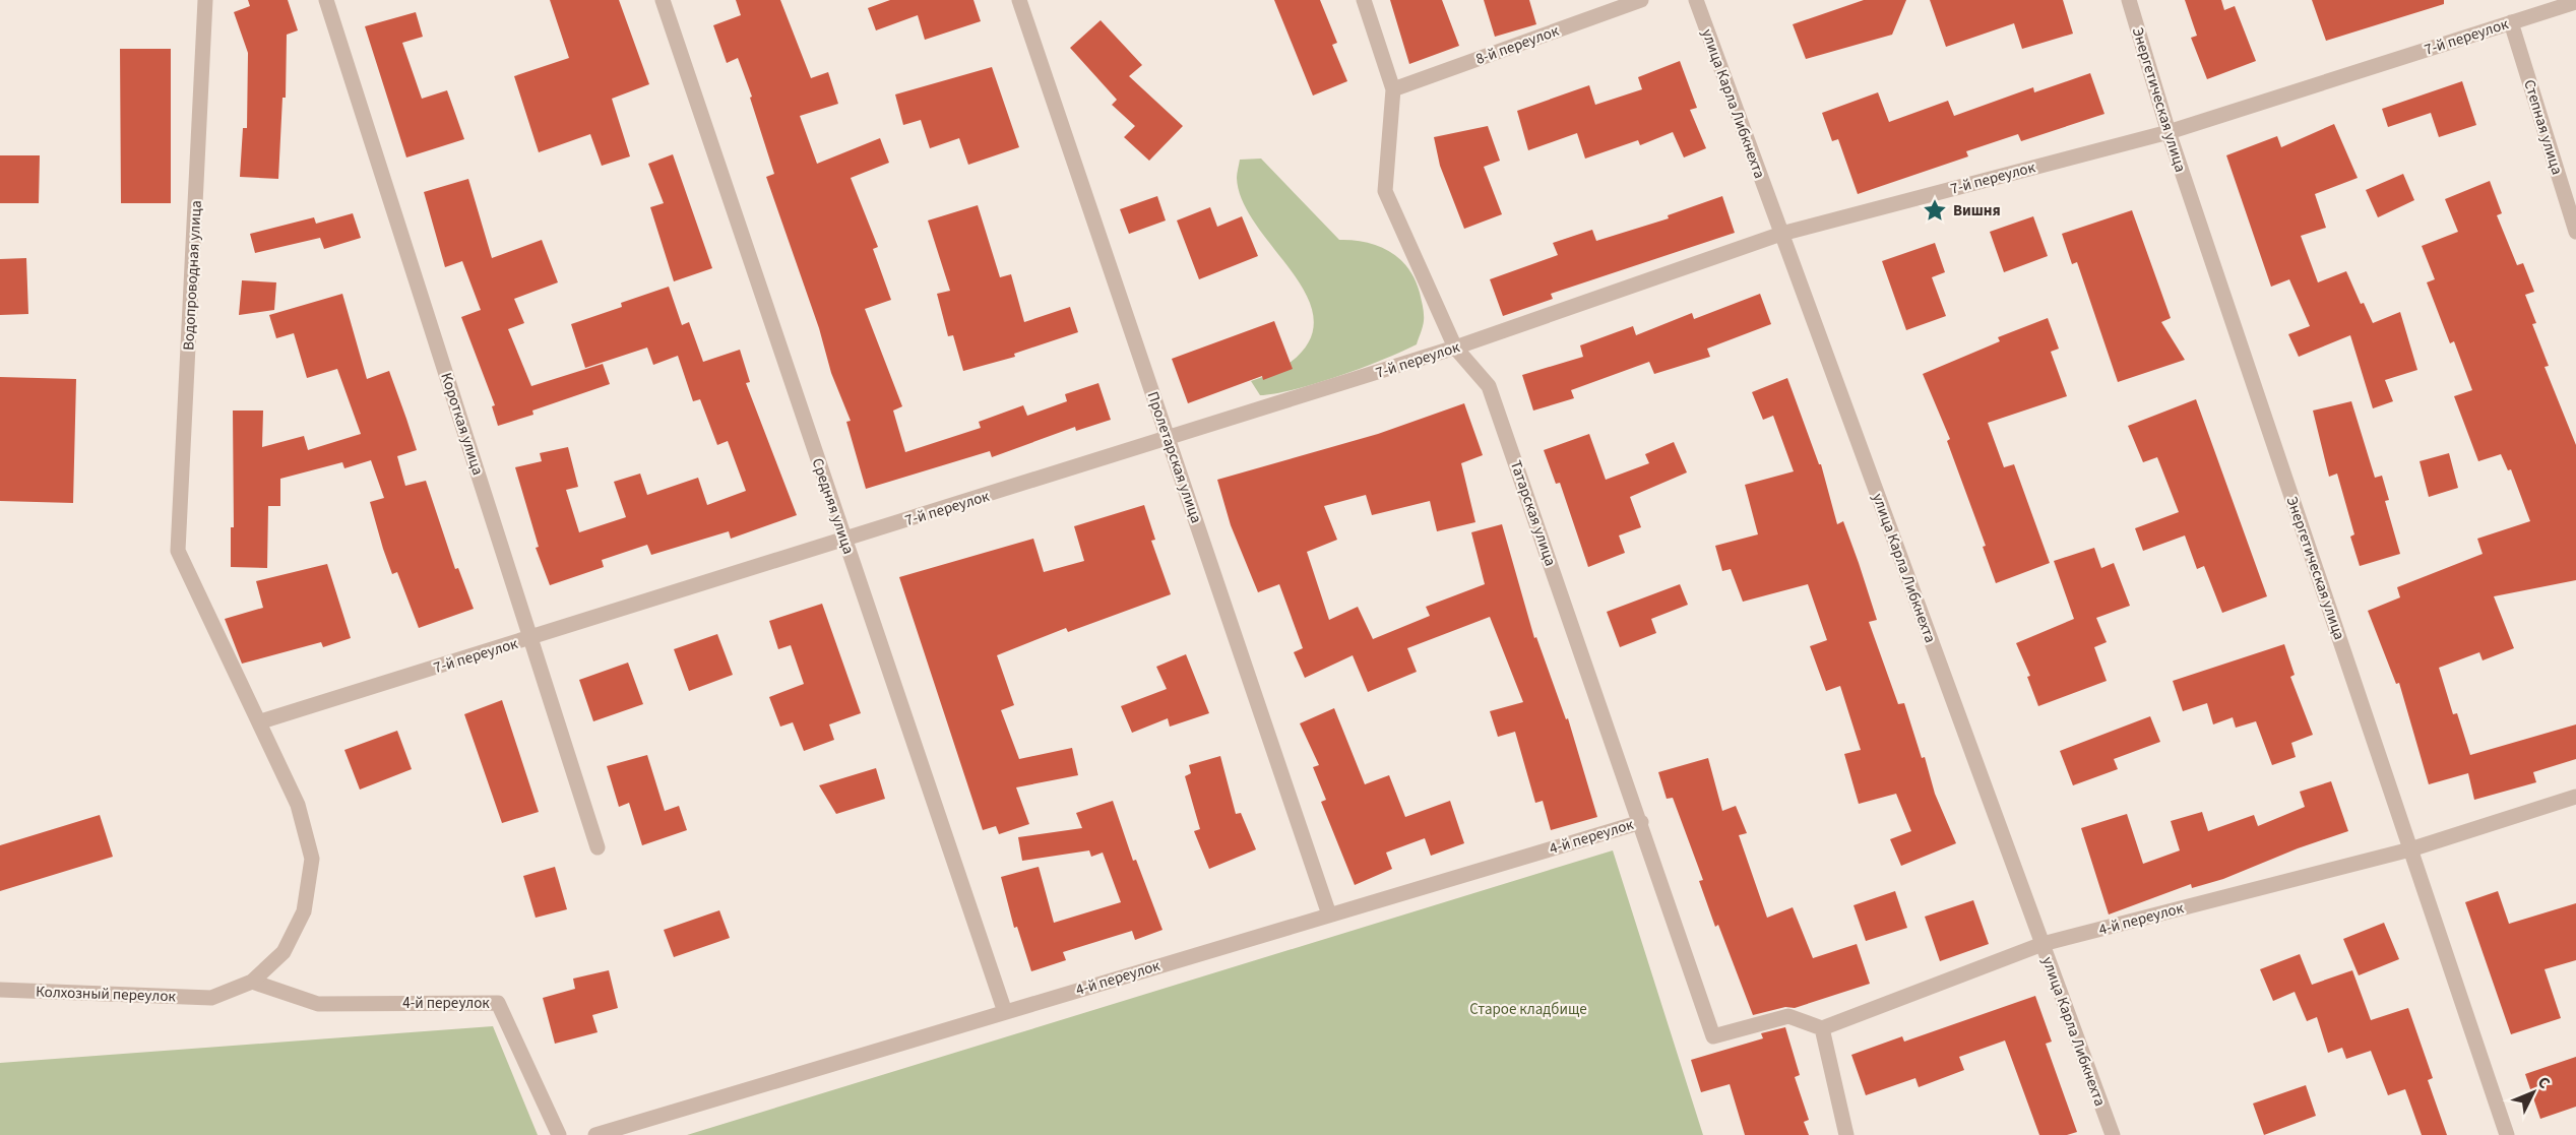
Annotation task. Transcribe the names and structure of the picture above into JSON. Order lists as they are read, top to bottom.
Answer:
{
  "streets": {
    "street": [
      "7-й переулок",
      "8-й переулок",
      "Энергетическая улица",
      "улица Карла Либкнехта",
      "Степная улица",
      "Водопроводная улица",
      "Короткая улица",
      "Пролетарская улица",
      "Средняя улица",
      "Татарская улица",
      "4-й переулок",
      "Колхозный переулок"
    ]
  },
  "crossings": [
    ["7-й переулок", "Энергетическая улица"],
    ["7-й переулок", "улица Карла Либкнехта"],
    ["7-й переулок", "Степная улица"],
    ["7-й переулок", "Водопроводная улица"],
    ["7-й переулок", "Короткая улица"],
    ["7-й переулок", "Пролетарская улица"],
    ["7-й переулок", "Средняя улица"],
    ["7-й переулок", "Татарская улица"],
    ["8-й переулок", "Татарская улица"],
    ["Энергетическая улица", "4-й переулок"],
    ["улица Карла Либкнехта", "4-й переулок"],
    ["Пролетарская улица", "4-й переулок"],
    ["Средняя улица", "4-й переулок"],
    ["Татарская улица", "4-й переулок"],
    ["4-й переулок", "Колхозный переулок"]
  ],
  "parks": ["Старое кладбище"],
  "places": {
    "place": ["Вишня"]
  },
  "north": "top right"
}
